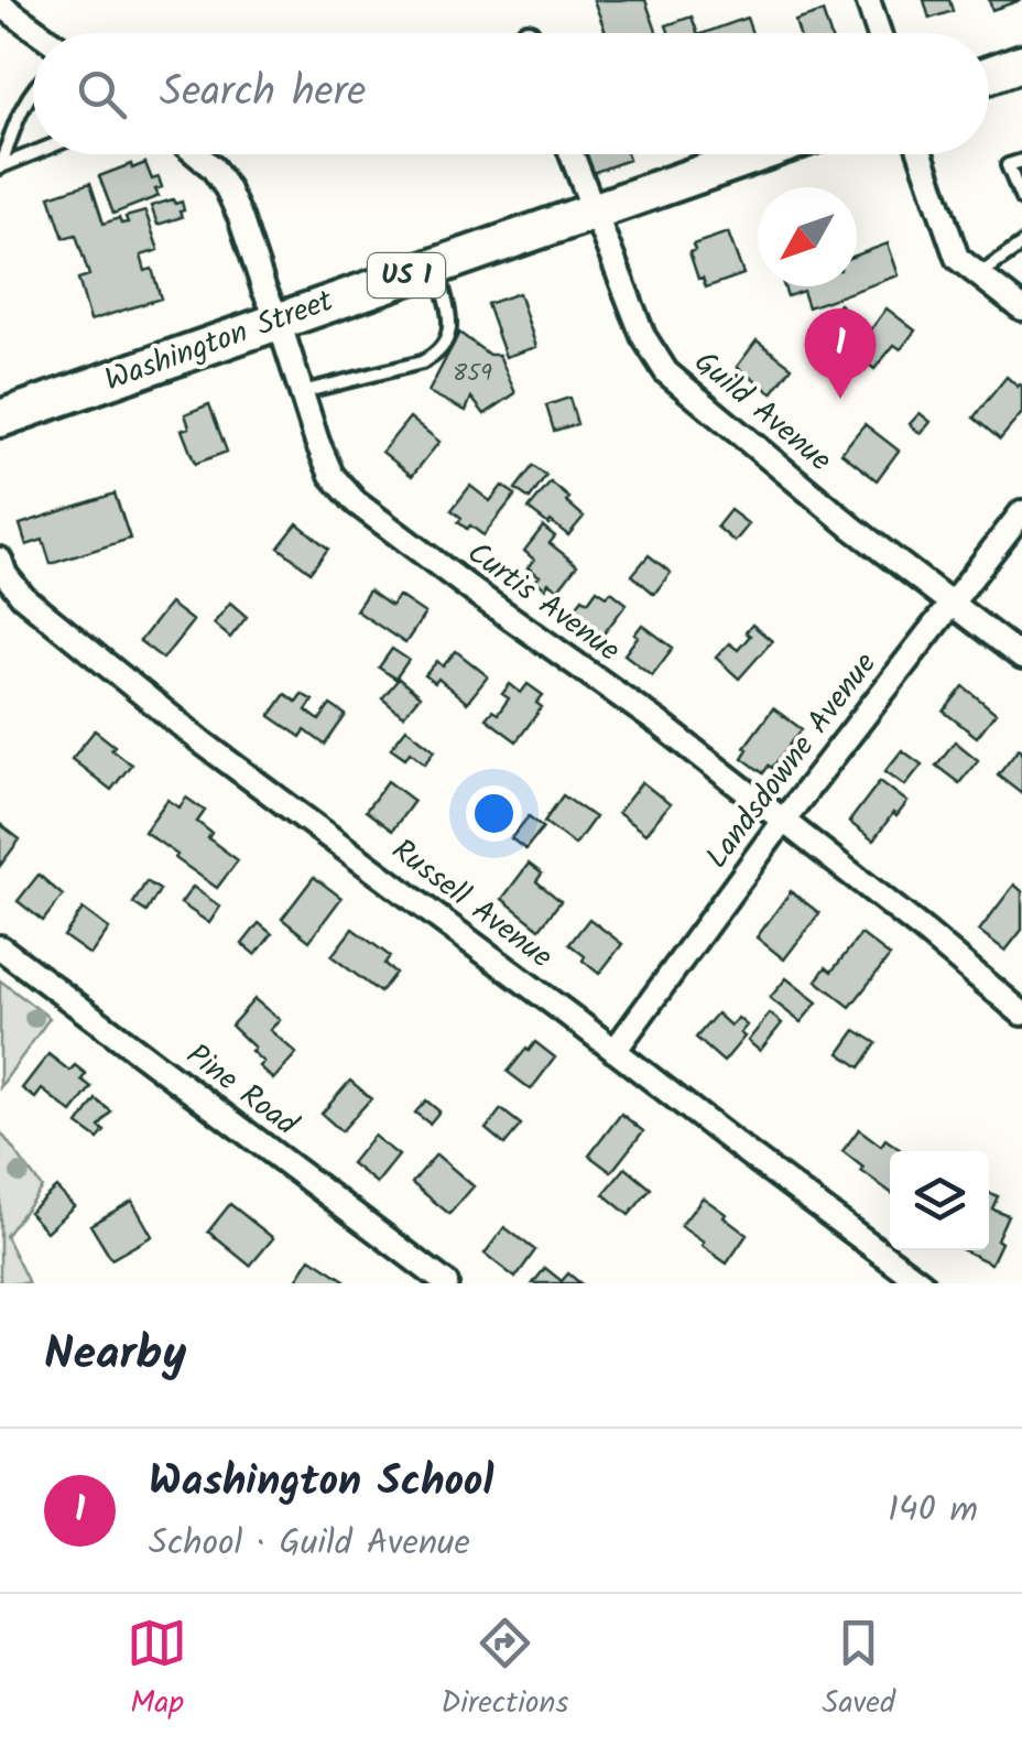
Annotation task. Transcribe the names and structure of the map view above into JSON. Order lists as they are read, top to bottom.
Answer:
{
  "streets": {
    "main road": ["US 1", "Washington Street"],
    "street": [
      "Guild Avenue",
      "Curtis Avenue",
      "Landsdowne Avenue",
      "Russell Avenue",
      "Pine Road"
    ]
  },
  "crossings": [
    ["Washington Street", "Guild Avenue"],
    ["Washington Street", "Curtis Avenue"],
    ["Guild Avenue", "Landsdowne Avenue"],
    ["Curtis Avenue", "Landsdowne Avenue"],
    ["Landsdowne Avenue", "Russell Avenue"]
  ],
  "house_numbers": ["859"],
  "north": "bottom left",
  "page": {
    "search": "Search here",
    "pins": "1",
    "heading": "Nearby",
    "list": [
      {
        "mark": "1",
        "name": "Washington School",
        "note": "School · Guild Avenue",
        "value": "140 m"
      }
    ],
    "nav": ["Map", "Directions", "Saved"]
  }
}
